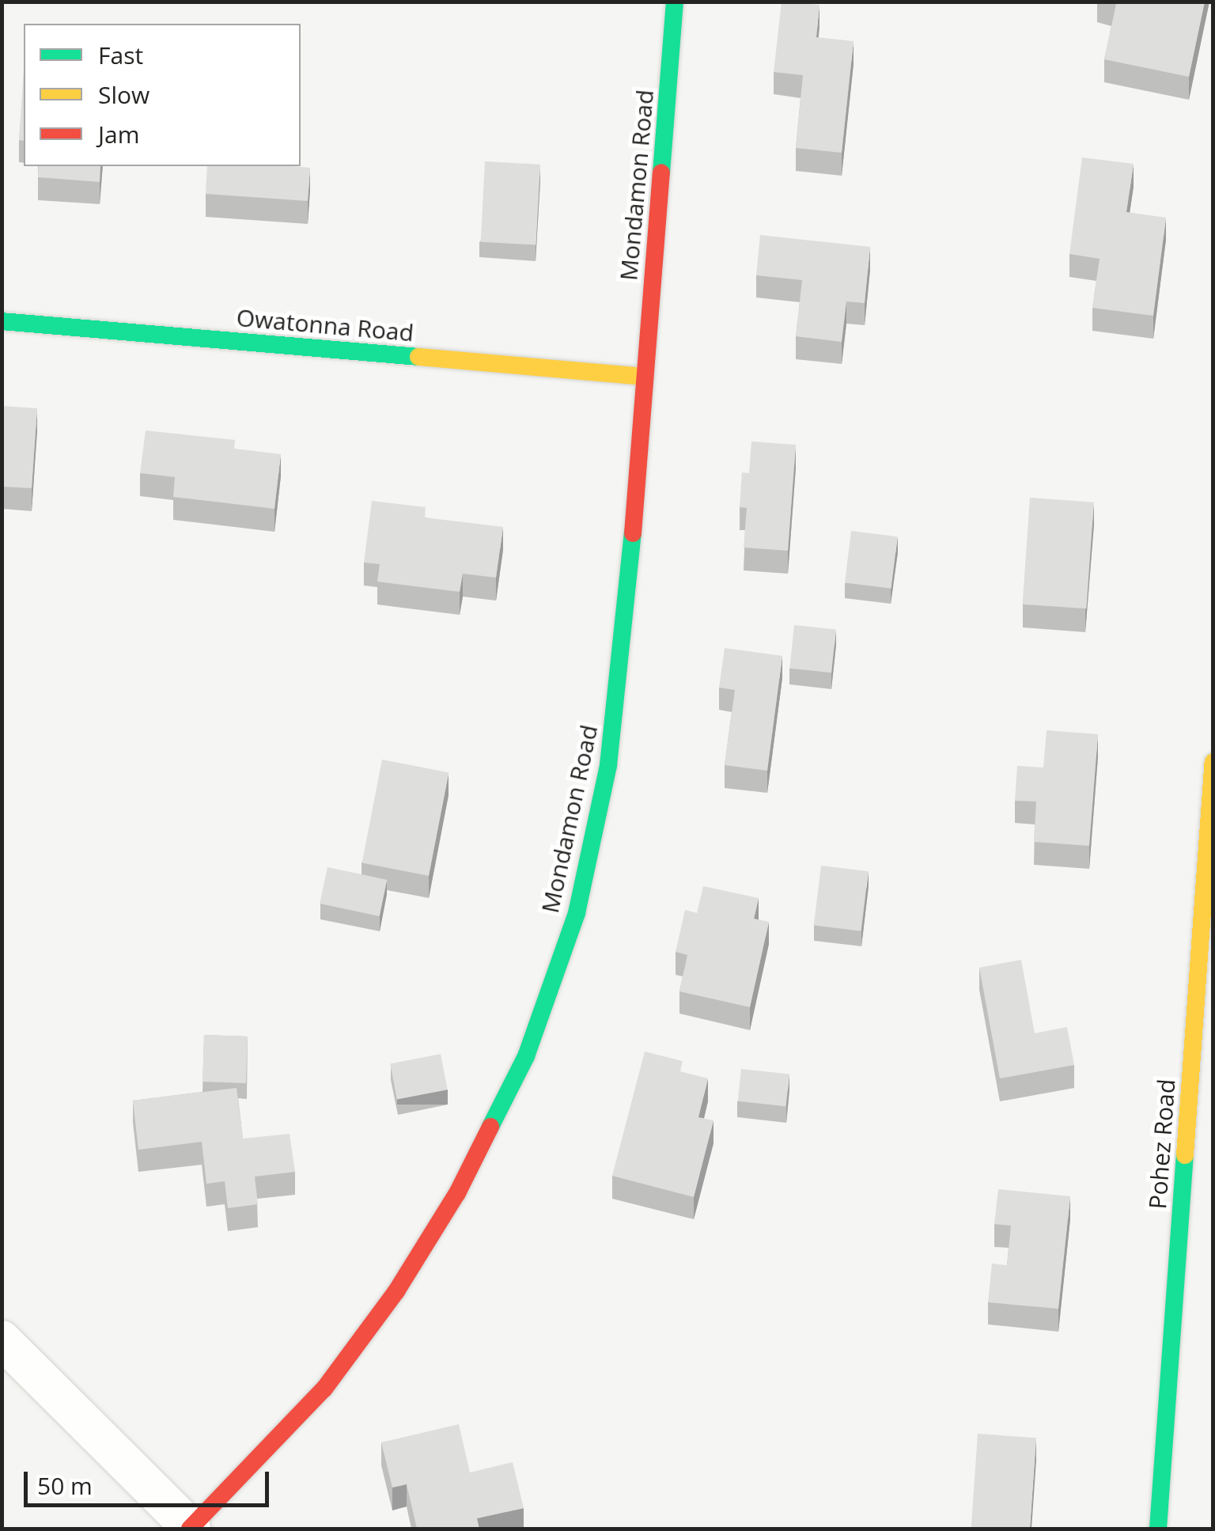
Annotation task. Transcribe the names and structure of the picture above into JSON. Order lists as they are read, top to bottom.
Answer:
{
  "streets": {
    "street": ["Mondamon Road", "Owatonna Road", "Pohez Road"]
  },
  "crossings": [
    ["Mondamon Road", "Owatonna Road"]
  ],
  "legend": ["Fast", "Slow", "Jam"],
  "scale_bar": "50 m"
}
